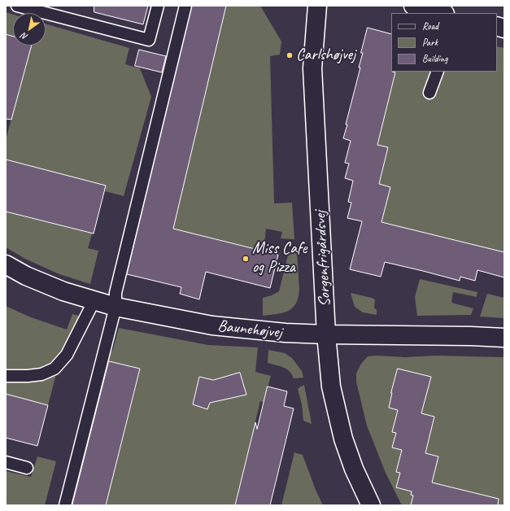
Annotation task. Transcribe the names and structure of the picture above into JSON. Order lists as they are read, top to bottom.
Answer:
{
  "streets": {
    "street": ["Sorgenfrigårdsvej", "Baunehøjvej"]
  },
  "crossings": [
    ["Sorgenfrigårdsvej", "Baunehøjvej"]
  ],
  "places": ["Carlshøjvej", "Miss Cafe og Pizza"],
  "legend": ["Road", "Park", "Building"],
  "north": "bottom left"
}
